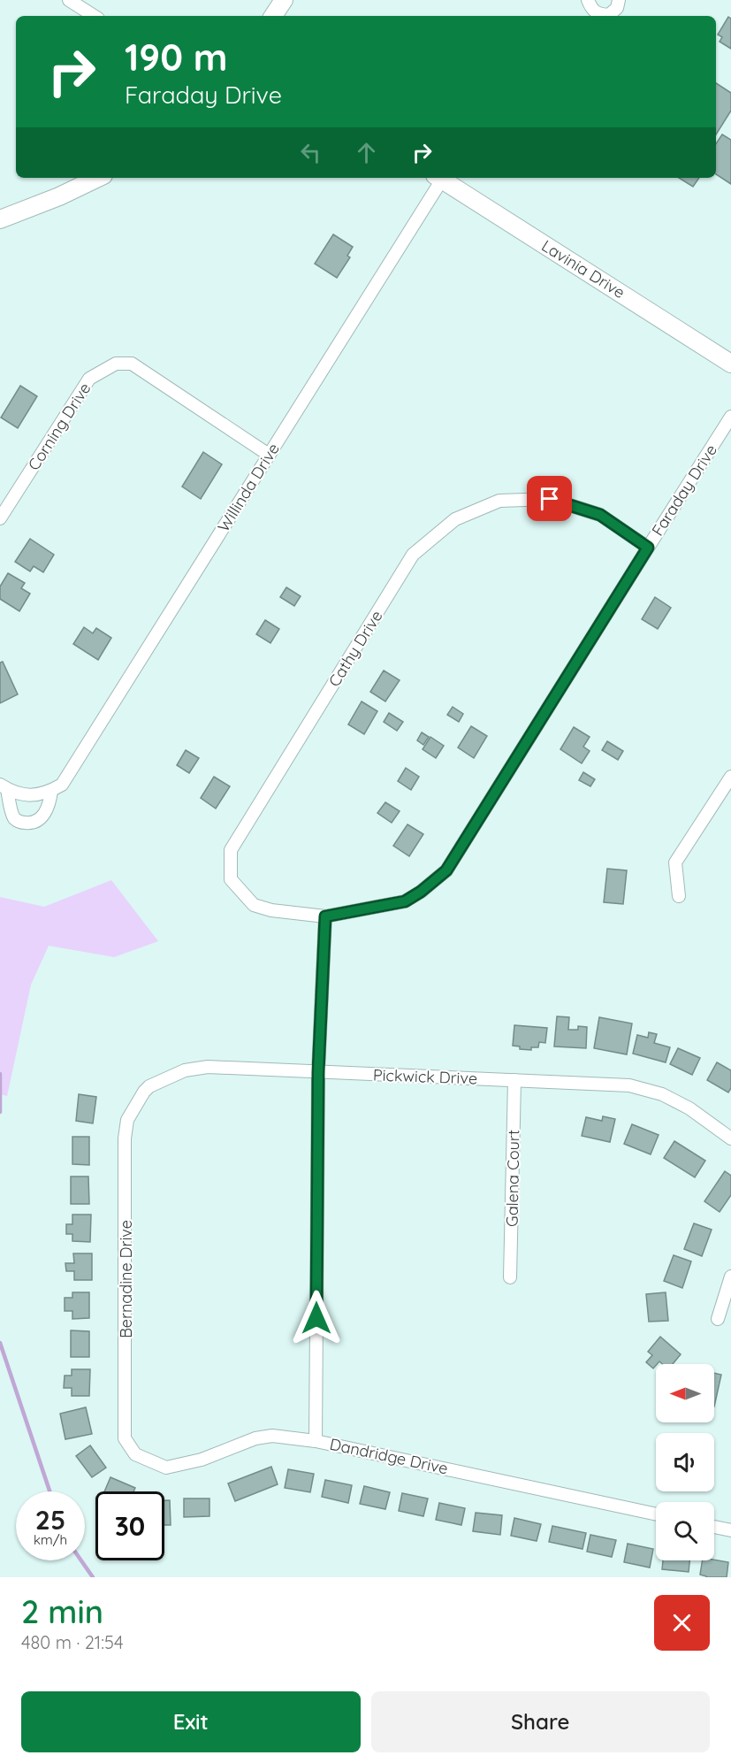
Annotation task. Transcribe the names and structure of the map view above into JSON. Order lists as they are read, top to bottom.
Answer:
{
  "streets": {
    "street": [
      "Lavinia Drive",
      "Corning Drive",
      "Willinda Drive",
      "Faraday Drive",
      "Cathy Drive",
      "Pickwick Drive",
      "Galena Court",
      "Bernadine Drive",
      "Dandridge Drive"
    ]
  },
  "crossings": [
    ["Corning Drive", "Willinda Drive"],
    ["Faraday Drive", "Cathy Drive"],
    ["Pickwick Drive", "Galena Court"],
    ["Pickwick Drive", "Bernadine Drive"],
    ["Bernadine Drive", "Dandridge Drive"]
  ],
  "north": "left",
  "page": {
    "turn": ["190 m", "Faraday Drive"],
    "speed": "25 km/h",
    "limit": "30",
    "heading": ["2 min", "480 m · 21:54"],
    "buttons": ["Exit", "Share"]
  }
}
